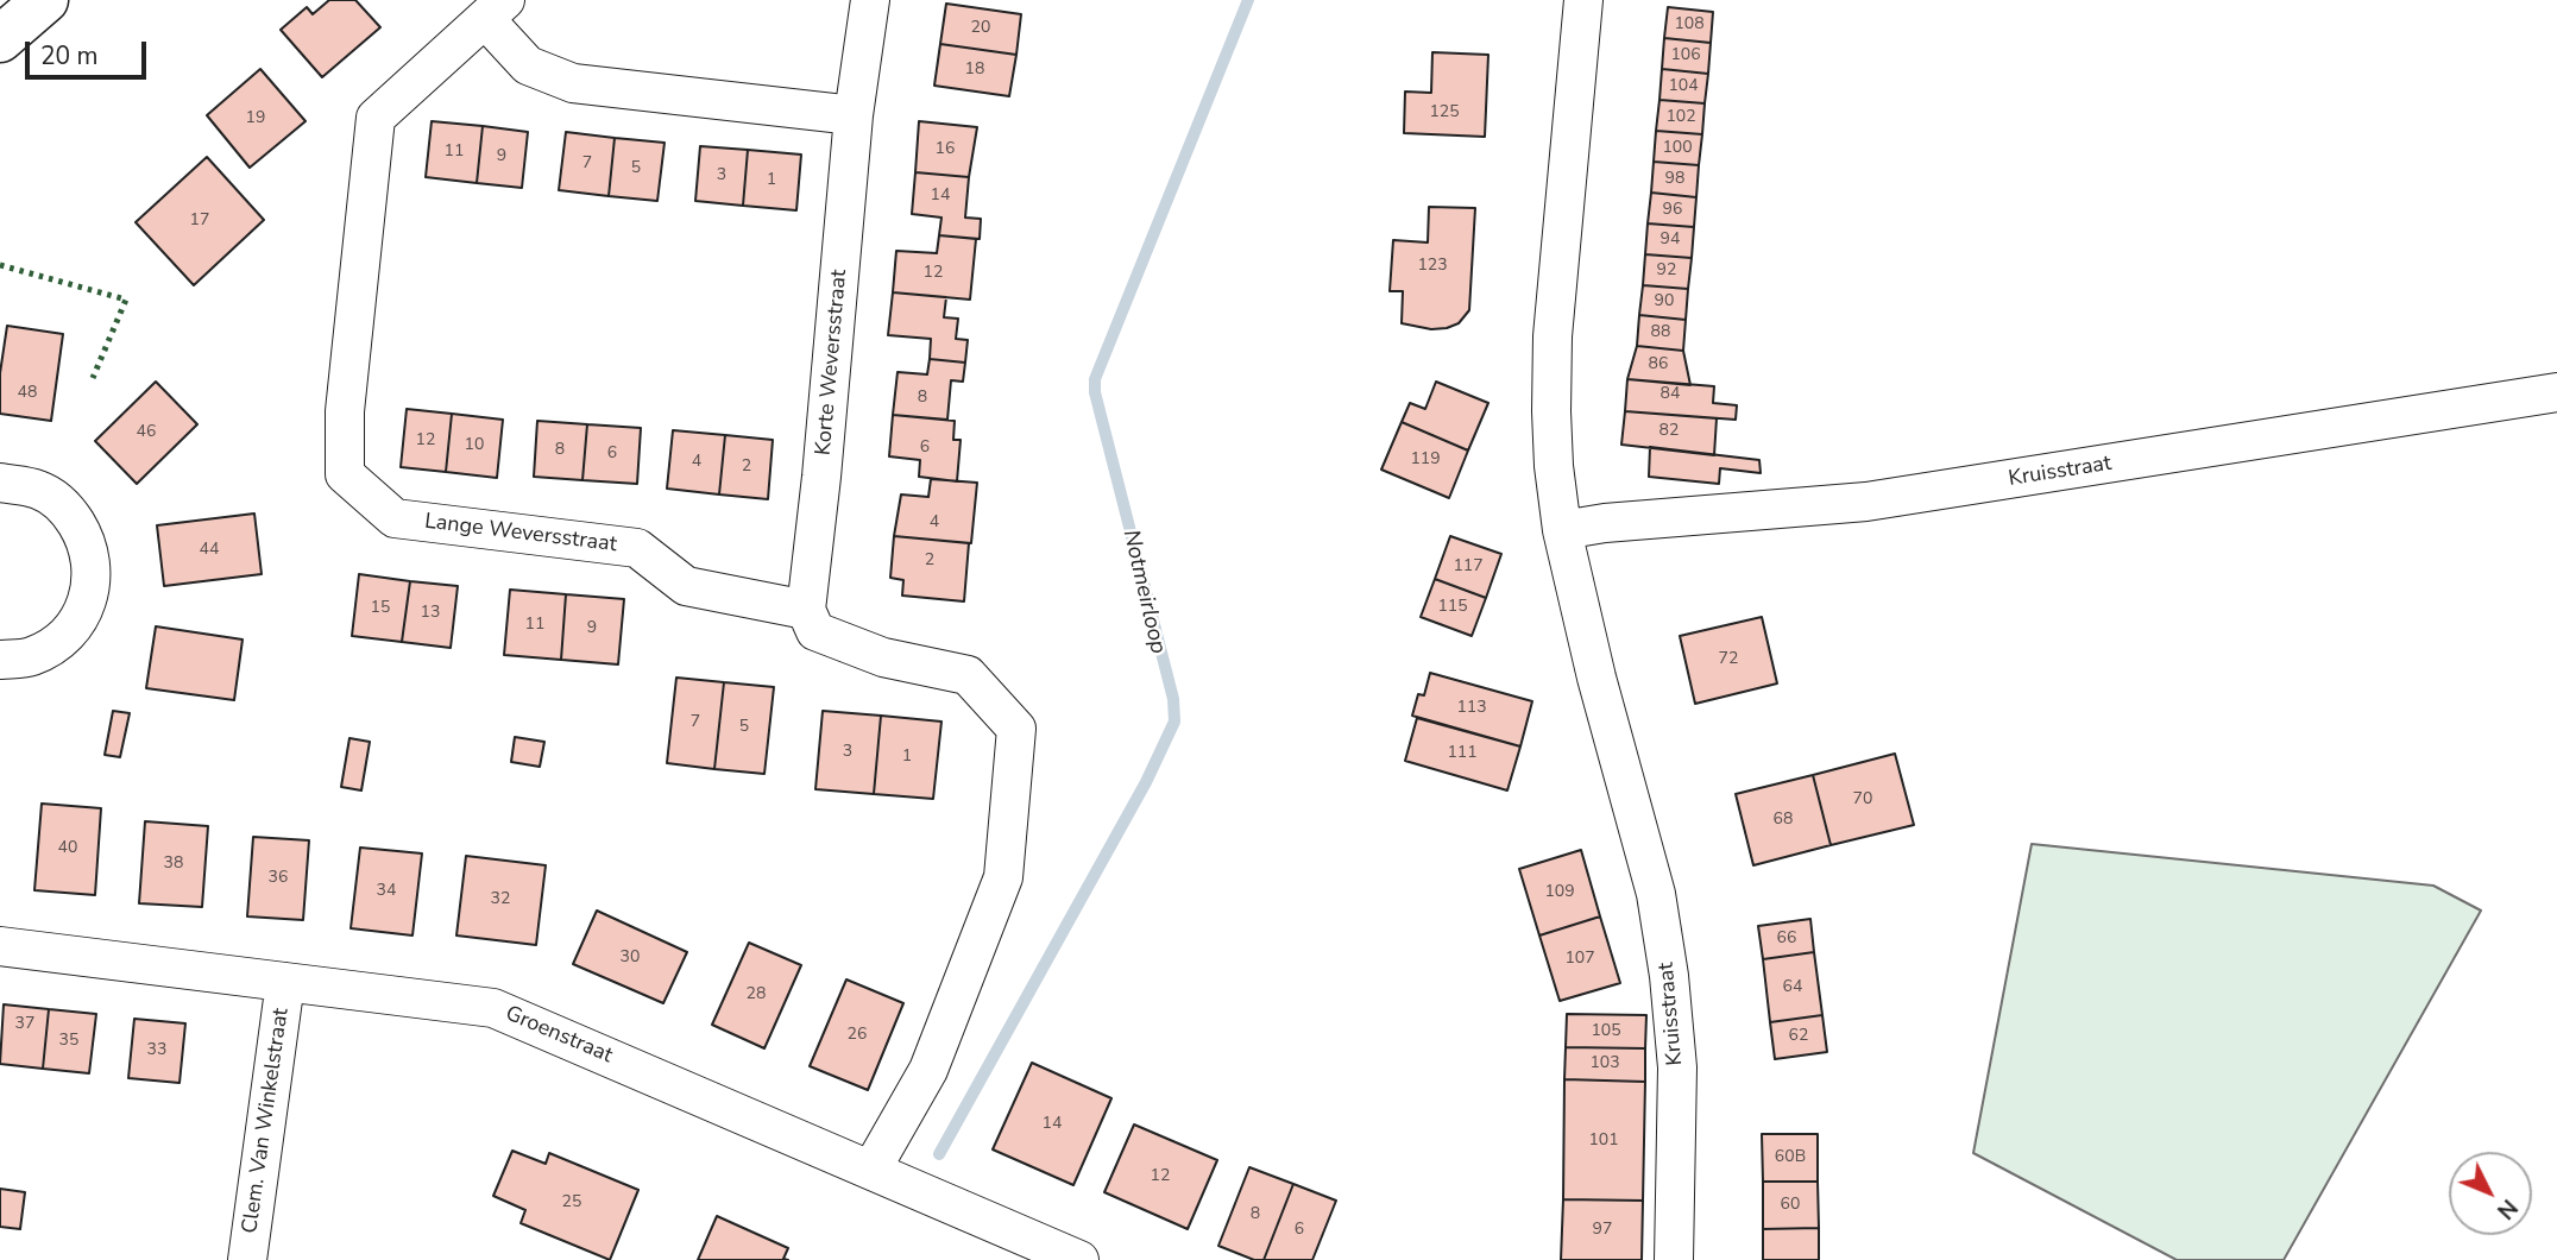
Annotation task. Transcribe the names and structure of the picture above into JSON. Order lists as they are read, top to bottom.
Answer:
{
  "streets": {
    "street": [
      "Korte Weversstraat",
      "Kruisstraat",
      "Lange Weversstraat",
      "Groenstraat",
      "Clem. Van Winkelstraat"
    ]
  },
  "crossings": [
    ["Korte Weversstraat", "Lange Weversstraat"],
    ["Groenstraat", "Clem. Van Winkelstraat"]
  ],
  "water": ["Notmeirloop"],
  "house_numbers": [
    "108",
    "20",
    "106",
    "18",
    "104",
    "125",
    "102",
    "19",
    "100",
    "16",
    "11",
    "9",
    "7",
    "5",
    "3",
    "98",
    "1",
    "14",
    "96",
    "17",
    "94",
    "123",
    "92",
    "12",
    "90",
    "88",
    "86",
    "48",
    "84",
    "8",
    "82",
    "46",
    "12",
    "10",
    "6",
    "8",
    "6",
    "119",
    "4",
    "2",
    "4",
    "44",
    "2",
    "117",
    "115",
    "15",
    "13",
    "11",
    "9",
    "72",
    "113",
    "7",
    "5",
    "3",
    "111",
    "1",
    "70",
    "68",
    "40",
    "38",
    "36",
    "34",
    "109",
    "32",
    "66",
    "30",
    "107",
    "64",
    "28",
    "37",
    "105",
    "26",
    "62",
    "35",
    "33",
    "103",
    "14",
    "101",
    "60B",
    "12",
    "25",
    "60",
    "8",
    "6",
    "97"
  ],
  "scale_bar": "20 m",
  "north": "bottom right"
}
